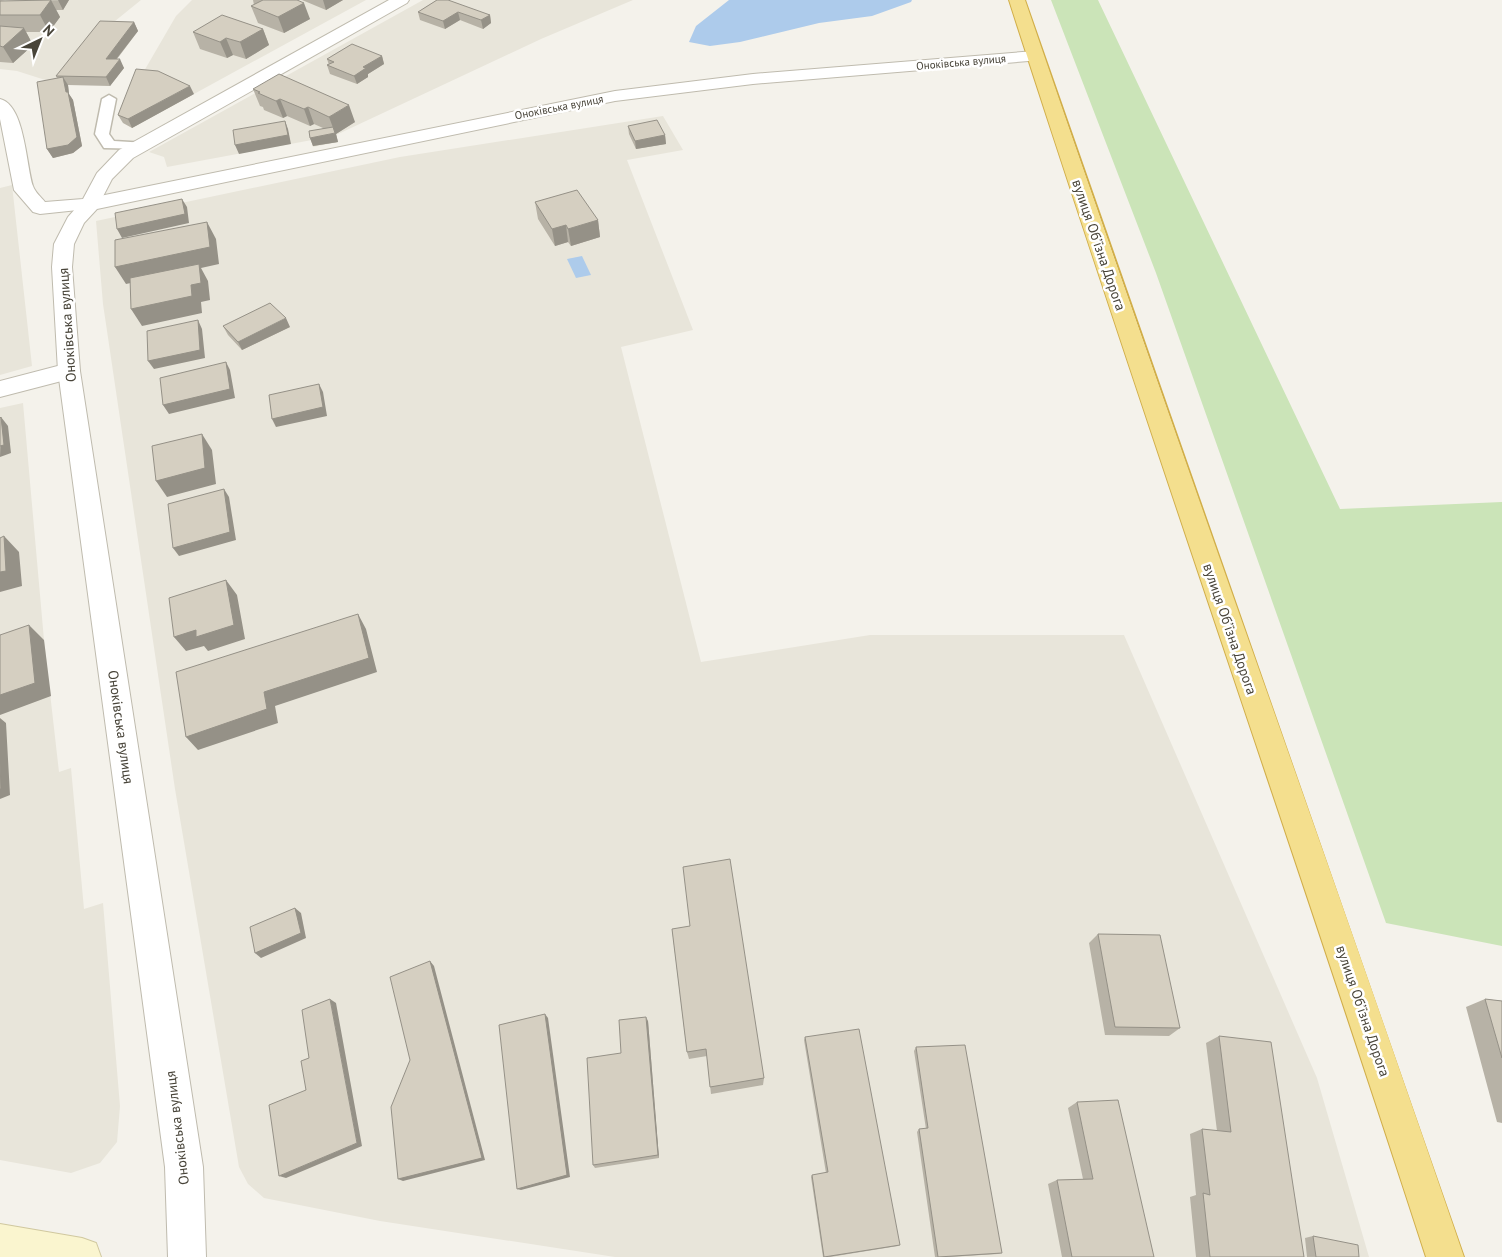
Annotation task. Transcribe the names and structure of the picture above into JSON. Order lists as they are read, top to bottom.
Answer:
{
  "streets": {
    "highway": ["вулиця Обʼїзна Дорога"],
    "street": ["Оноківська вулиця"]
  },
  "crossings": [
    ["Оноківська вулиця", "вулиця Обʼїзна Дорога"]
  ],
  "north": "top right"
}
